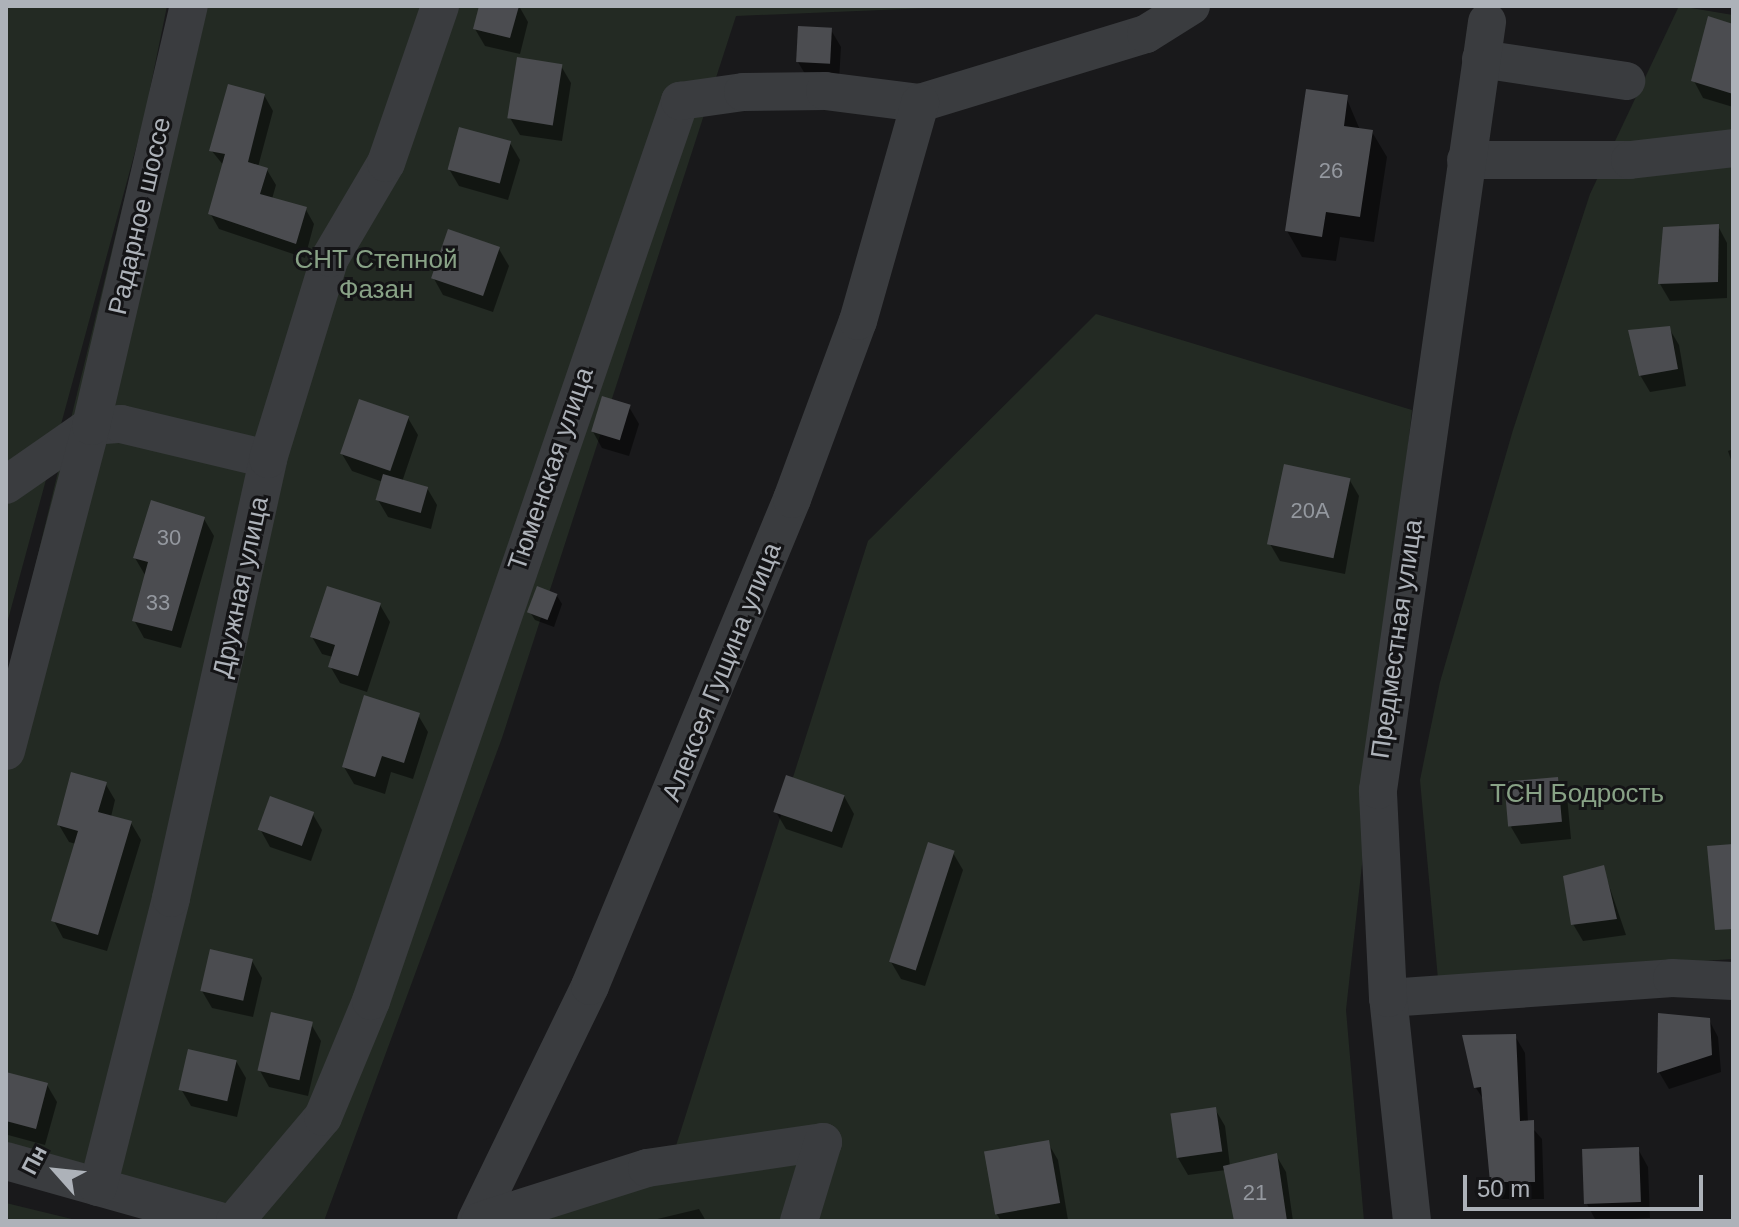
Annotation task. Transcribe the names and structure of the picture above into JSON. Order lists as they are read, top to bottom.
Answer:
{
  "streets": {
    "street": [
      "Радарное шоссе",
      "Тюменская улица",
      "Дружная улица",
      "Предместная улица",
      "Алексея Гущина улица"
    ]
  },
  "crossings": [
    ["Тюменская улица", "Алексея Гущина улица"]
  ],
  "parks": ["СНТ Степной Фазан", "ТСН Бодрость"],
  "house_numbers": [
    "26",
    "20А",
    "30",
    "33",
    "21"
  ],
  "scale_bar": "50 m",
  "north": "top left"
}
